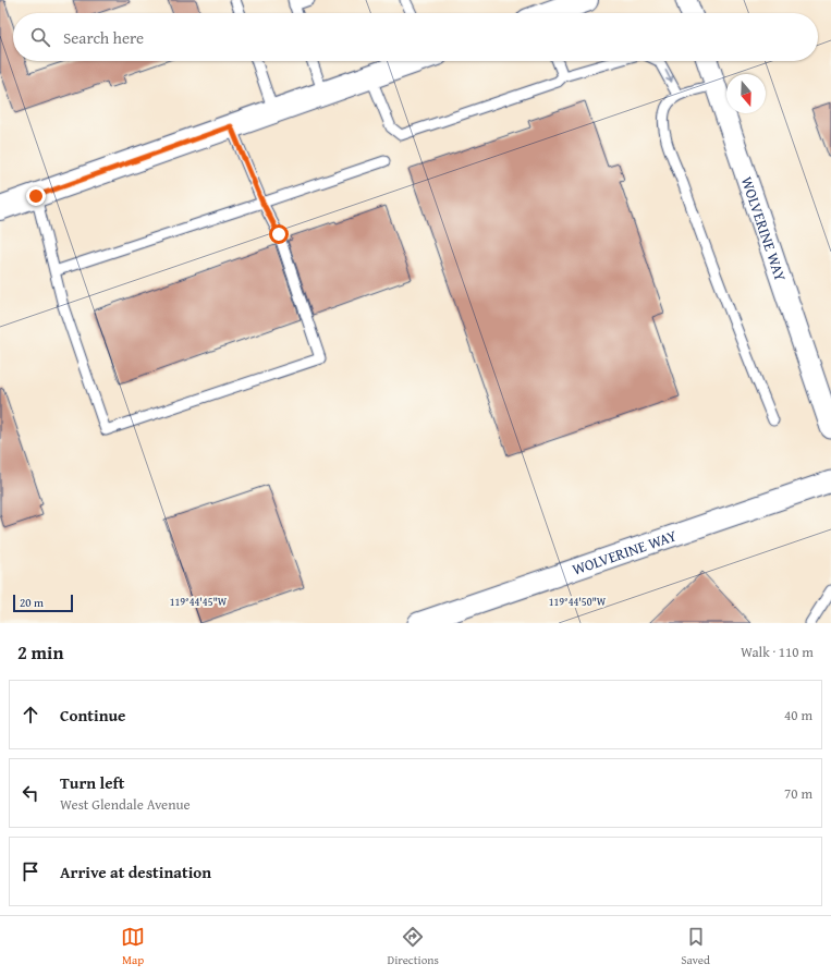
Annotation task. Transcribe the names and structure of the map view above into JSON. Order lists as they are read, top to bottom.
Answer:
{
  "streets": {
    "street": ["WOLVERINE WAY"]
  },
  "scale_bar": "20 m",
  "north": "bottom",
  "page": {
    "search": "Search here",
    "scale": "20 m",
    "heading": ["2 min", "Walk · 110 m"],
    "list": [
      ["Continue", "40 m"],
      ["Turn left", "West Glendale Avenue", "70 m"],
      "Arrive at destination"
    ],
    "nav": ["Map", "Directions", "Saved"]
  },
  "coordinates": ["119°44'45\"W", "119°44'50\"W"]
}
